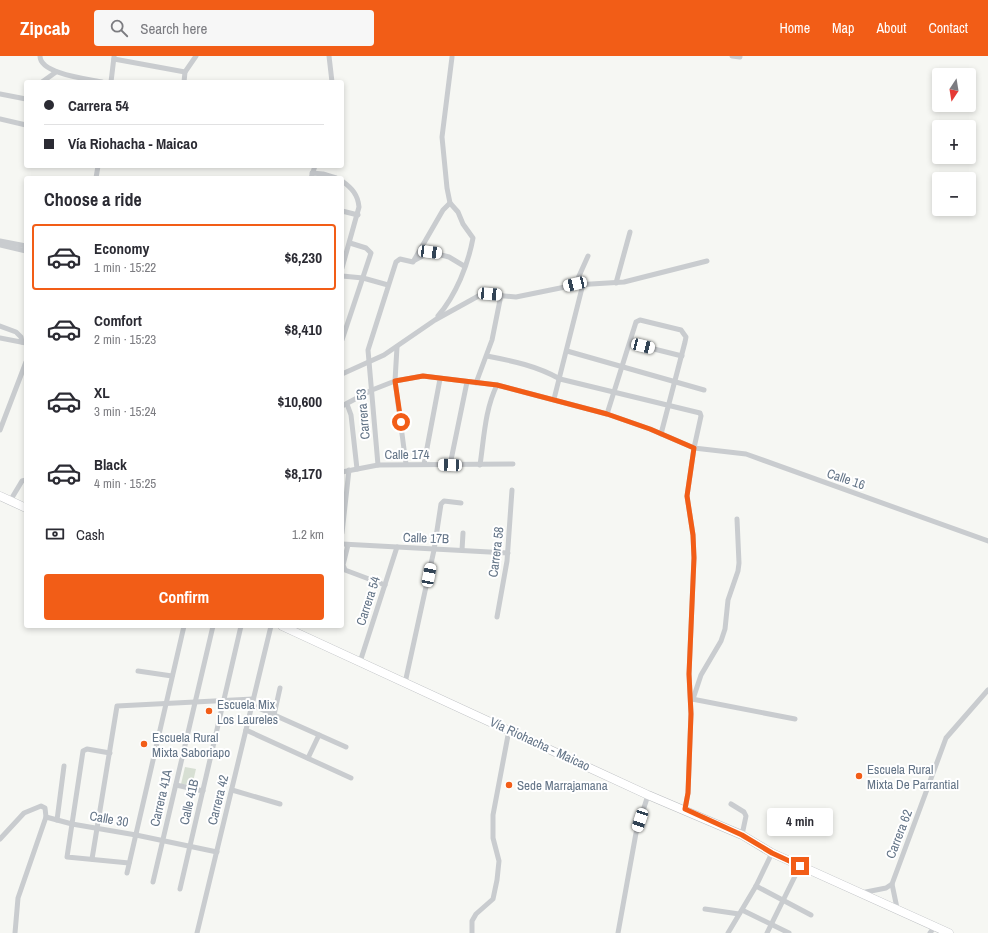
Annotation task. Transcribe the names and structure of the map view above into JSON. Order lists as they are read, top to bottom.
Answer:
{
  "streets": {
    "highway": ["Vía Riohacha - Maicao"],
    "street": [
      "Carrera 53",
      "Calle 174",
      "Calle 16",
      "Calle 17B",
      "Carrera 58",
      "Carrera 54",
      "Carrera 41A",
      "Carrera 42",
      "Calle 41B",
      "Calle 30",
      "Carrera 62"
    ]
  },
  "crossings": [
    ["Carrera 53", "Calle 174"],
    ["Carrera 53", "Calle 16"],
    ["Calle 17B", "Carrera 58"],
    ["Calle 17B", "Carrera 54"],
    ["Carrera 54", "Vía Riohacha - Maicao"],
    ["Carrera 41A", "Calle 30"],
    ["Carrera 42", "Calle 30"],
    ["Calle 41B", "Calle 30"]
  ],
  "places": [
    "Escuela Mix Los Laureles",
    "Escuela Rural Mixta Saboriapo",
    "Escuela Rural Mixta De Parrantial",
    "Sede Marrajamana"
  ],
  "north": "bottom",
  "page": {
    "header": "Zipcab",
    "search": "Search here",
    "nav": [
      "Home",
      "Map",
      "About",
      "Contact"
    ],
    "map_buttons": ["+", "−"],
    "banner": ["Carrera 54", "Vía Riohacha - Maicao"],
    "heading": "Choose a ride",
    "list": [
      {
        "name": "Economy",
        "note": "1 min · 15:22",
        "value": "$6,230"
      },
      {
        "name": "Comfort",
        "note": "2 min · 15:23",
        "value": "$8,410"
      },
      {
        "name": "XL",
        "note": "3 min · 15:24",
        "value": "$10,600"
      },
      {
        "name": "Black",
        "note": "4 min · 15:25",
        "value": "$8,170"
      }
    ],
    "pay": ["Cash", "1.2 km"],
    "buttons": "Confirm",
    "bubble": "4 min"
  }
}
